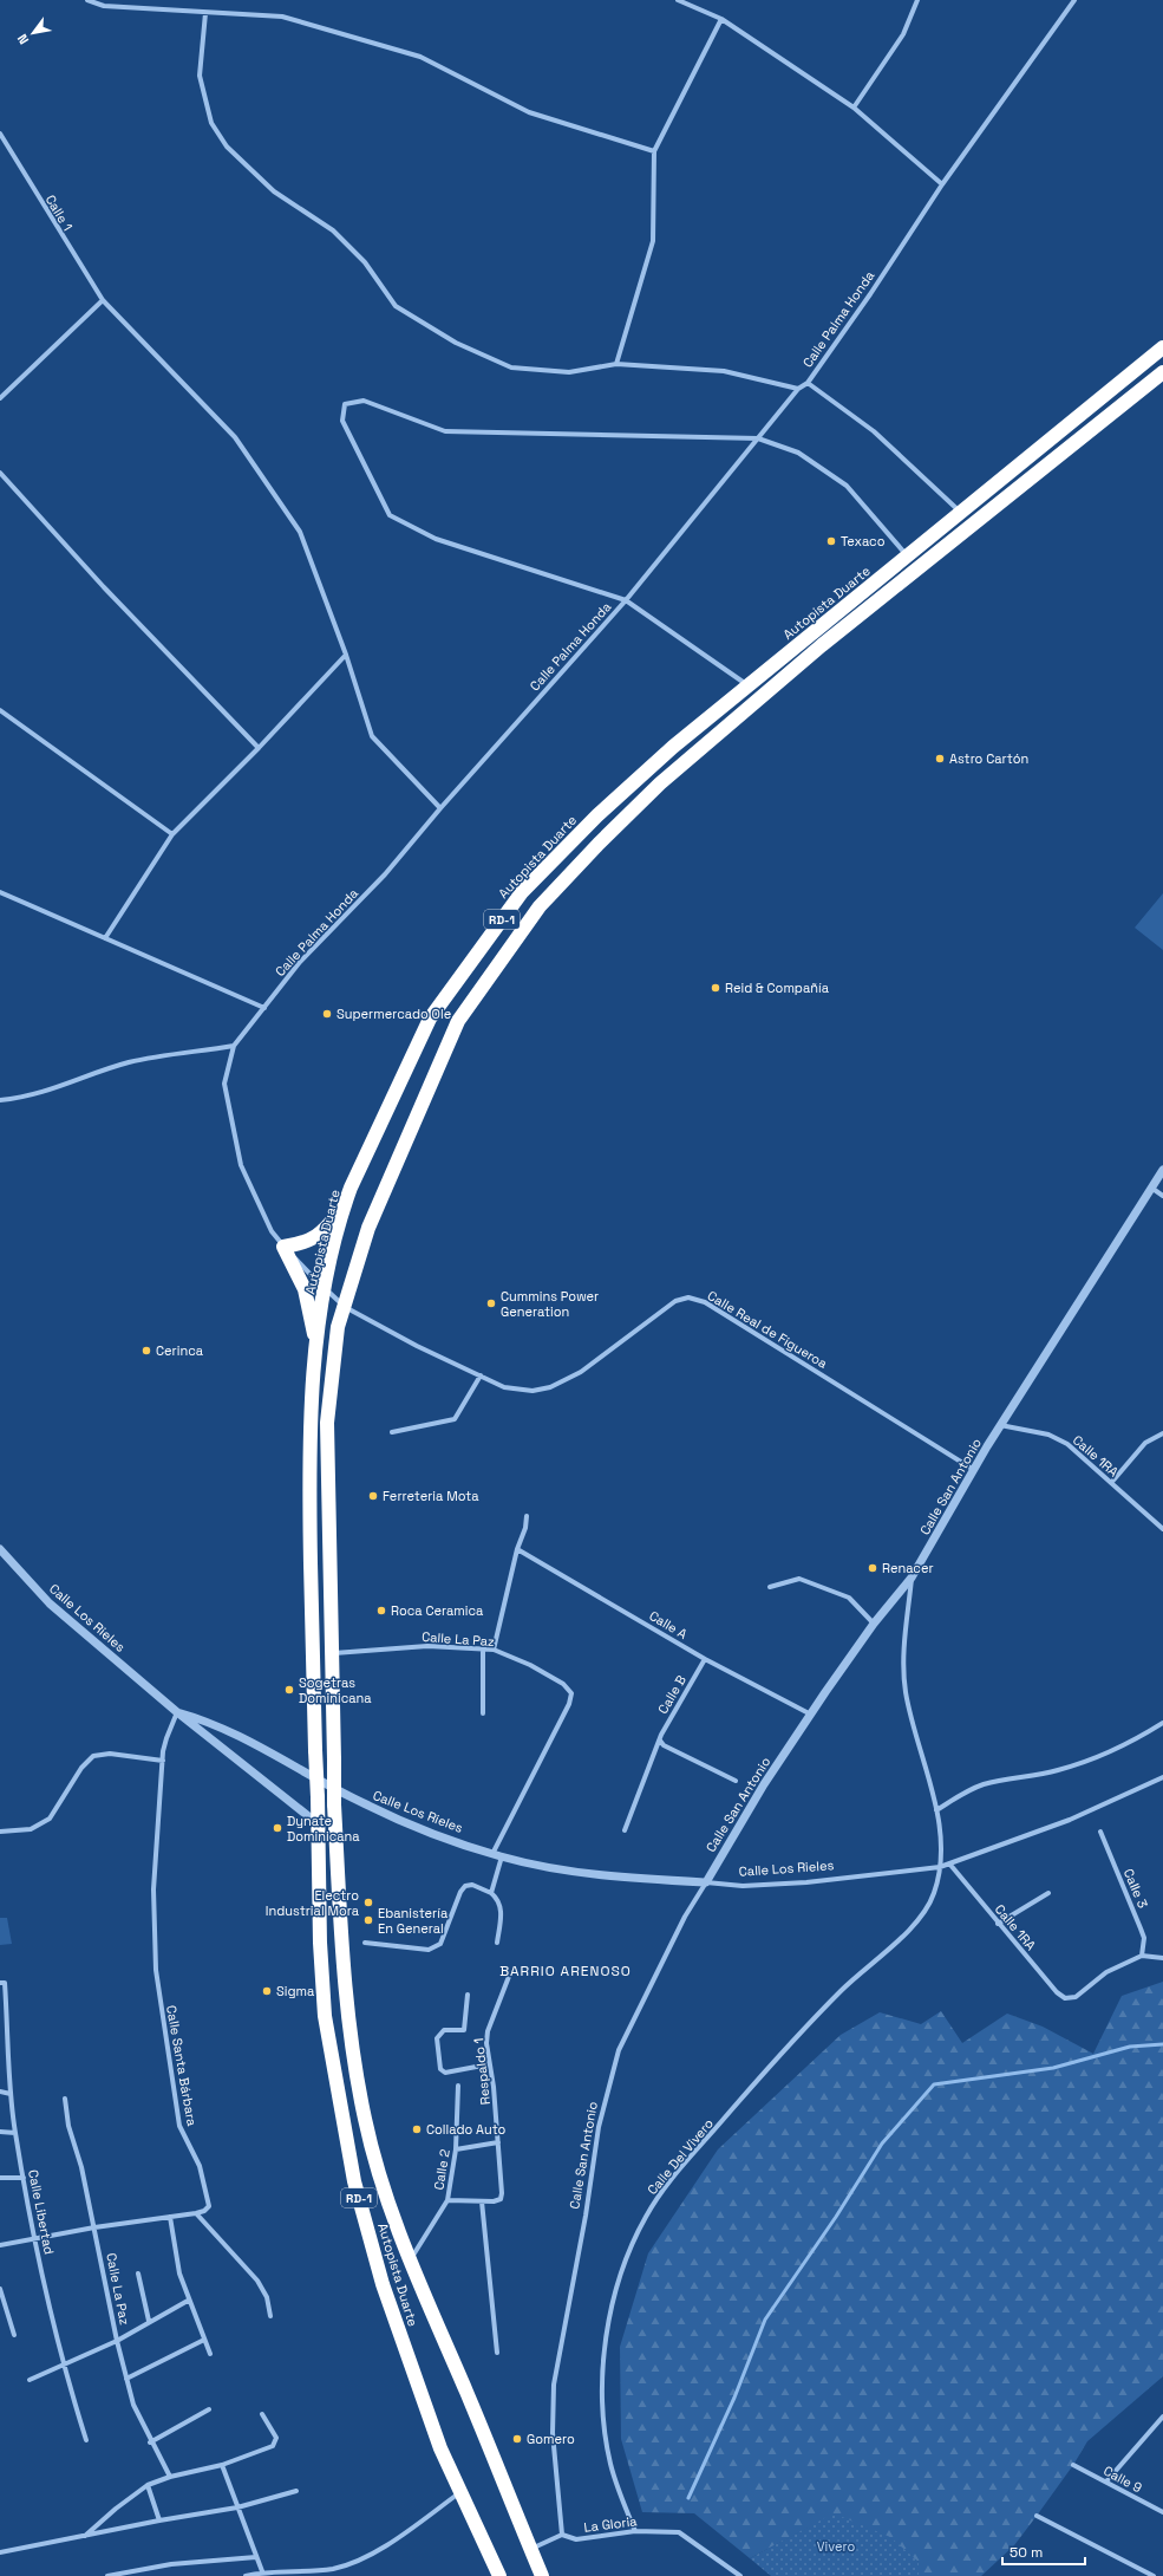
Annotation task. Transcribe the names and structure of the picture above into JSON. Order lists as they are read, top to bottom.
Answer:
{
  "streets": {
    "highway": ["Autopista Duarte", "RD-1"],
    "street": [
      "Calle 1",
      "Calle Palma Honda",
      "Calle Real de Figueroa",
      "Calle 1RA",
      "Calle San Antonio",
      "Calle Los Rieles",
      "Calle A",
      "Calle La Paz",
      "Calle B",
      "Calle 3",
      "Calle Santa Bárbara",
      "Respaldo 1",
      "Calle Del Vivero",
      "Calle 2",
      "Calle Libertad",
      "Calle 9",
      "La Gloria"
    ]
  },
  "crossings": [
    ["Calle 1", "Calle Palma Honda"],
    ["Calle Palma Honda", "Autopista Duarte"],
    ["Calle Palma Honda", "RD-1"],
    ["Calle Palma Honda", "Calle Real de Figueroa"],
    ["Autopista Duarte", "RD-1"],
    ["Autopista Duarte", "Calle Los Rieles"],
    ["Autopista Duarte", "Calle La Paz"],
    ["RD-1", "Calle Real de Figueroa"],
    ["RD-1", "Calle La Paz"],
    ["Calle Real de Figueroa", "Calle San Antonio"],
    ["Calle 1RA", "Calle San Antonio"],
    ["Calle 1RA", "Calle Los Rieles"],
    ["Calle 1RA", "Calle 3"],
    ["Calle San Antonio", "Calle Los Rieles"],
    ["Calle San Antonio", "Calle A"],
    ["Calle San Antonio", "Calle Del Vivero"],
    ["Calle San Antonio", "La Gloria"],
    ["Calle Los Rieles", "Calle La Paz"],
    ["Calle Los Rieles", "Calle Santa Bárbara"],
    ["Calle Los Rieles", "Calle Del Vivero"],
    ["Calle A", "Calle B"],
    ["Calle Del Vivero", "La Gloria"]
  ],
  "districts": ["BARRIO ARENOSO"],
  "parks": ["Vivero"],
  "places": [
    "Texaco",
    "Astro Cartón",
    "Reid & Compañía",
    "Supermercado Ole",
    "Cummins Power Generation",
    "Cerinca",
    "Ferreteria Mota",
    "Renacer",
    "Roca Ceramica",
    "Sogetras Dominicana",
    "Dynate Dominicana",
    "Electro Industrial Mora",
    "Ebanistería En General",
    "Sigma",
    "Collado Auto",
    "Gomero"
  ],
  "scale_bar": "50 m",
  "north": "bottom left"
}
